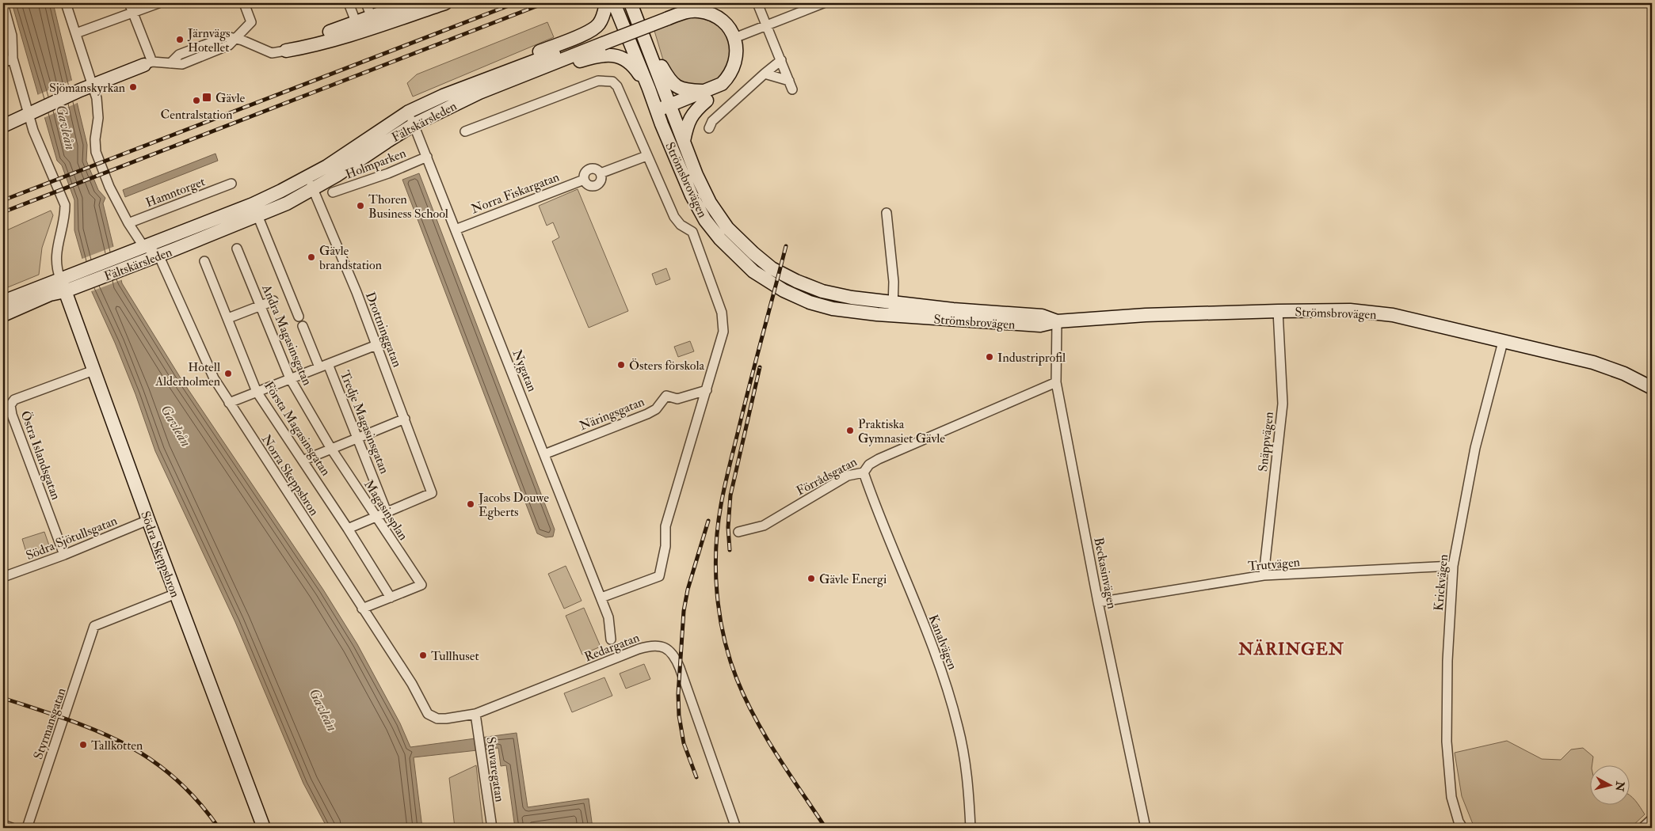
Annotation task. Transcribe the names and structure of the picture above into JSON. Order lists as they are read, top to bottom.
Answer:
{
  "streets": {
    "main road": ["Fältskärsleden", "Strömsbrovägen", "Södra Skeppsbron"],
    "street": [
      "Holmparken",
      "Hamntorget",
      "Norra Fiskargatan",
      "Drottninggatan",
      "Andra Magasinsgatan",
      "Nygatan",
      "Näringsgatan",
      "Tredje Magasinsgatan",
      "Första Magasinsgatan",
      "Snäppvägen",
      "Östra Islandsgatan",
      "Norra Skeppsbron",
      "Förrådsgatan",
      "Magasinsplan",
      "Södra Sjötullsgatan",
      "Trutvägen",
      "Beckasinvägen",
      "Krickvägen",
      "Kanalvägen",
      "Redargatan",
      "Styrmansgatan",
      "Stuvaregatan"
    ]
  },
  "crossings": [
    ["Fältskärsleden", "Strömsbrovägen"],
    ["Fältskärsleden", "Drottninggatan"],
    ["Fältskärsleden", "Nygatan"],
    ["Fältskärsleden", "Norra Skeppsbron"],
    ["Fältskärsleden", "Södra Skeppsbron"],
    ["Holmparken", "Nygatan"],
    ["Strömsbrovägen", "Snäppvägen"],
    ["Strömsbrovägen", "Beckasinvägen"],
    ["Strömsbrovägen", "Krickvägen"],
    ["Norra Fiskargatan", "Nygatan"],
    ["Drottninggatan", "Tredje Magasinsgatan"],
    ["Andra Magasinsgatan", "Magasinsplan"],
    ["Nygatan", "Näringsgatan"],
    ["Första Magasinsgatan", "Magasinsplan"],
    ["Snäppvägen", "Trutvägen"],
    ["Östra Islandsgatan", "Södra Sjötullsgatan"],
    ["Östra Islandsgatan", "Södra Skeppsbron"],
    ["Norra Skeppsbron", "Redargatan"],
    ["Förrådsgatan", "Beckasinvägen"],
    ["Förrådsgatan", "Kanalvägen"],
    ["Södra Sjötullsgatan", "Södra Skeppsbron"],
    ["Södra Skeppsbron", "Styrmansgatan"],
    ["Trutvägen", "Beckasinvägen"],
    ["Trutvägen", "Krickvägen"],
    ["Redargatan", "Stuvaregatan"]
  ],
  "districts": ["NÄRINGEN"],
  "water": ["Gavleån"],
  "places": {
    "other": [
      "Järnvägs Hotellet",
      "Sjömanskyrkan",
      "Centralstation",
      "Thoren Business School",
      "Gävle brandstation",
      "Industriprofil",
      "Östers förskola",
      "Hotell Alderholmen",
      "Praktiska Gymnasiet Gävle",
      "Jacobs Douwe Egberts",
      "Gävle Energi",
      "Tullhuset",
      "Tallkotten"
    ],
    "transit": ["Gävle"]
  },
  "north": "right"
}
